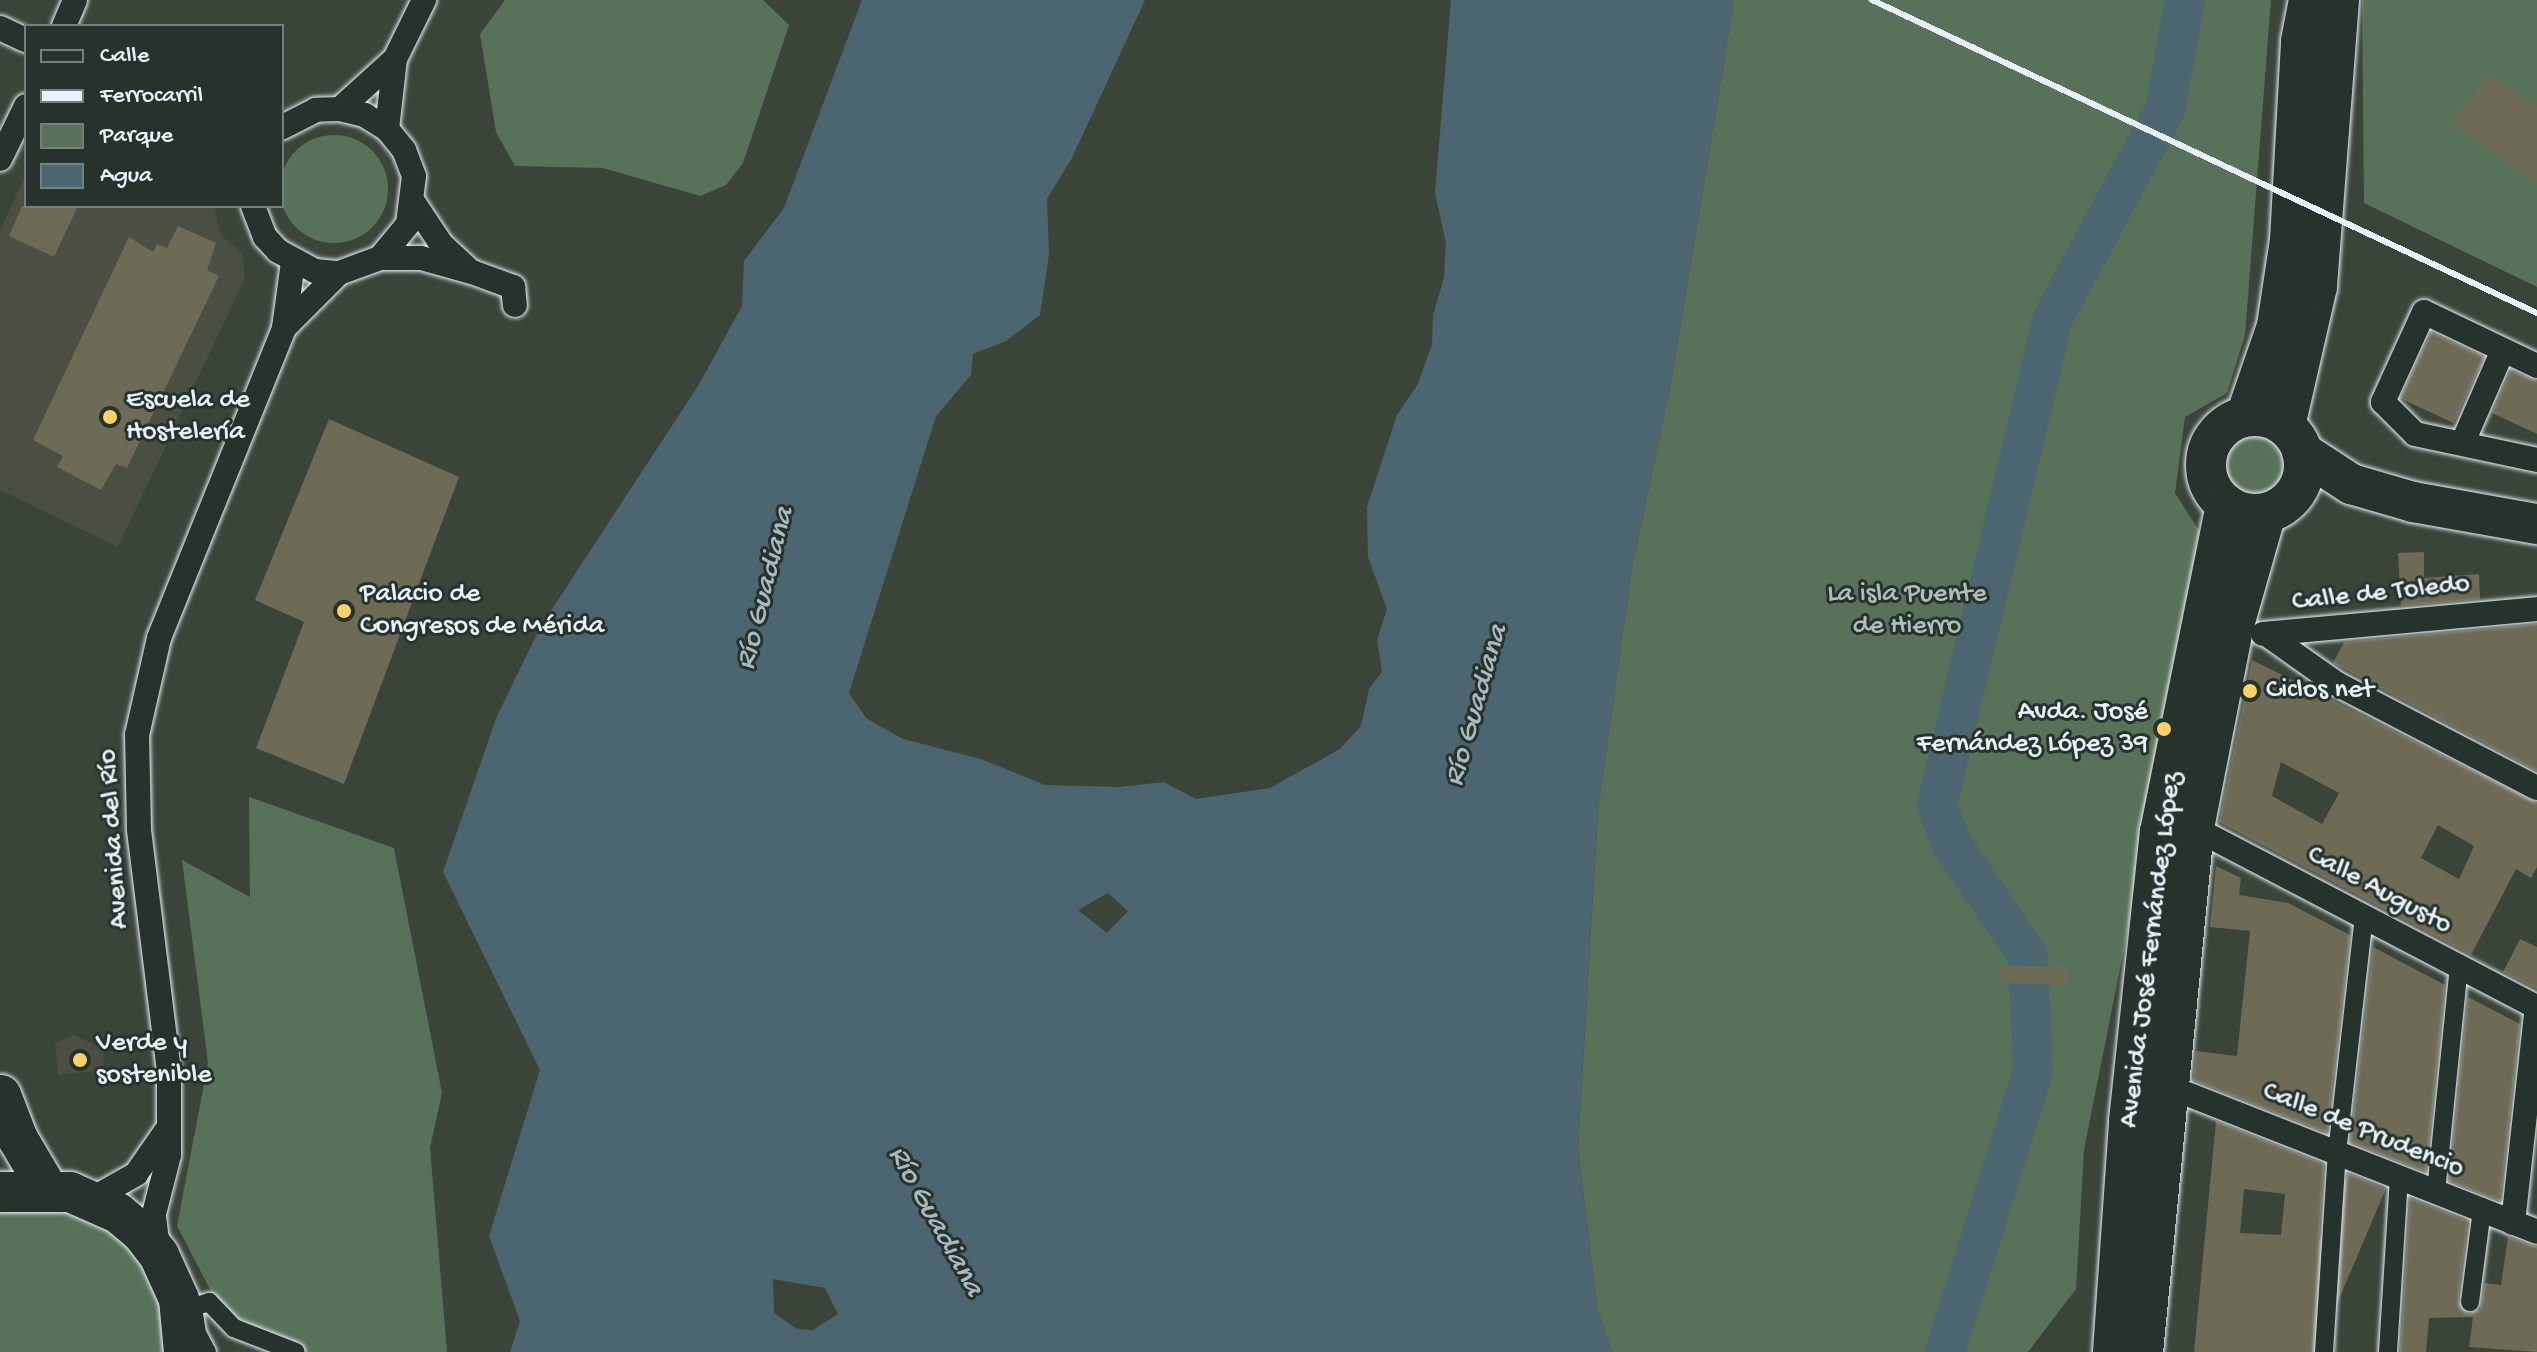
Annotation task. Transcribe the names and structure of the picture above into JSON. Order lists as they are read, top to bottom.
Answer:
{
  "streets": {
    "main road": ["Avenida José Fernández López"],
    "street": [
      "Calle de Toledo",
      "Avenida del Río",
      "Calle Augusto",
      "Calle de Prudencio"
    ]
  },
  "crossings": [
    ["Calle de Toledo", "Avenida José Fernández López"],
    ["Calle Augusto", "Avenida José Fernández López"],
    ["Avenida José Fernández López", "Calle de Prudencio"]
  ],
  "water": ["Río Guadiana"],
  "parks": ["La isla Puente de Hierro"],
  "places": [
    "Escuela de Hostelería",
    "Palacio de Congresos de Mérida",
    "Ciclos net",
    "Avda. José Fernández López 39",
    "Verde y sostenible"
  ],
  "legend": [
    "Calle",
    "Ferrocarril",
    "Parque",
    "Agua"
  ]
}
